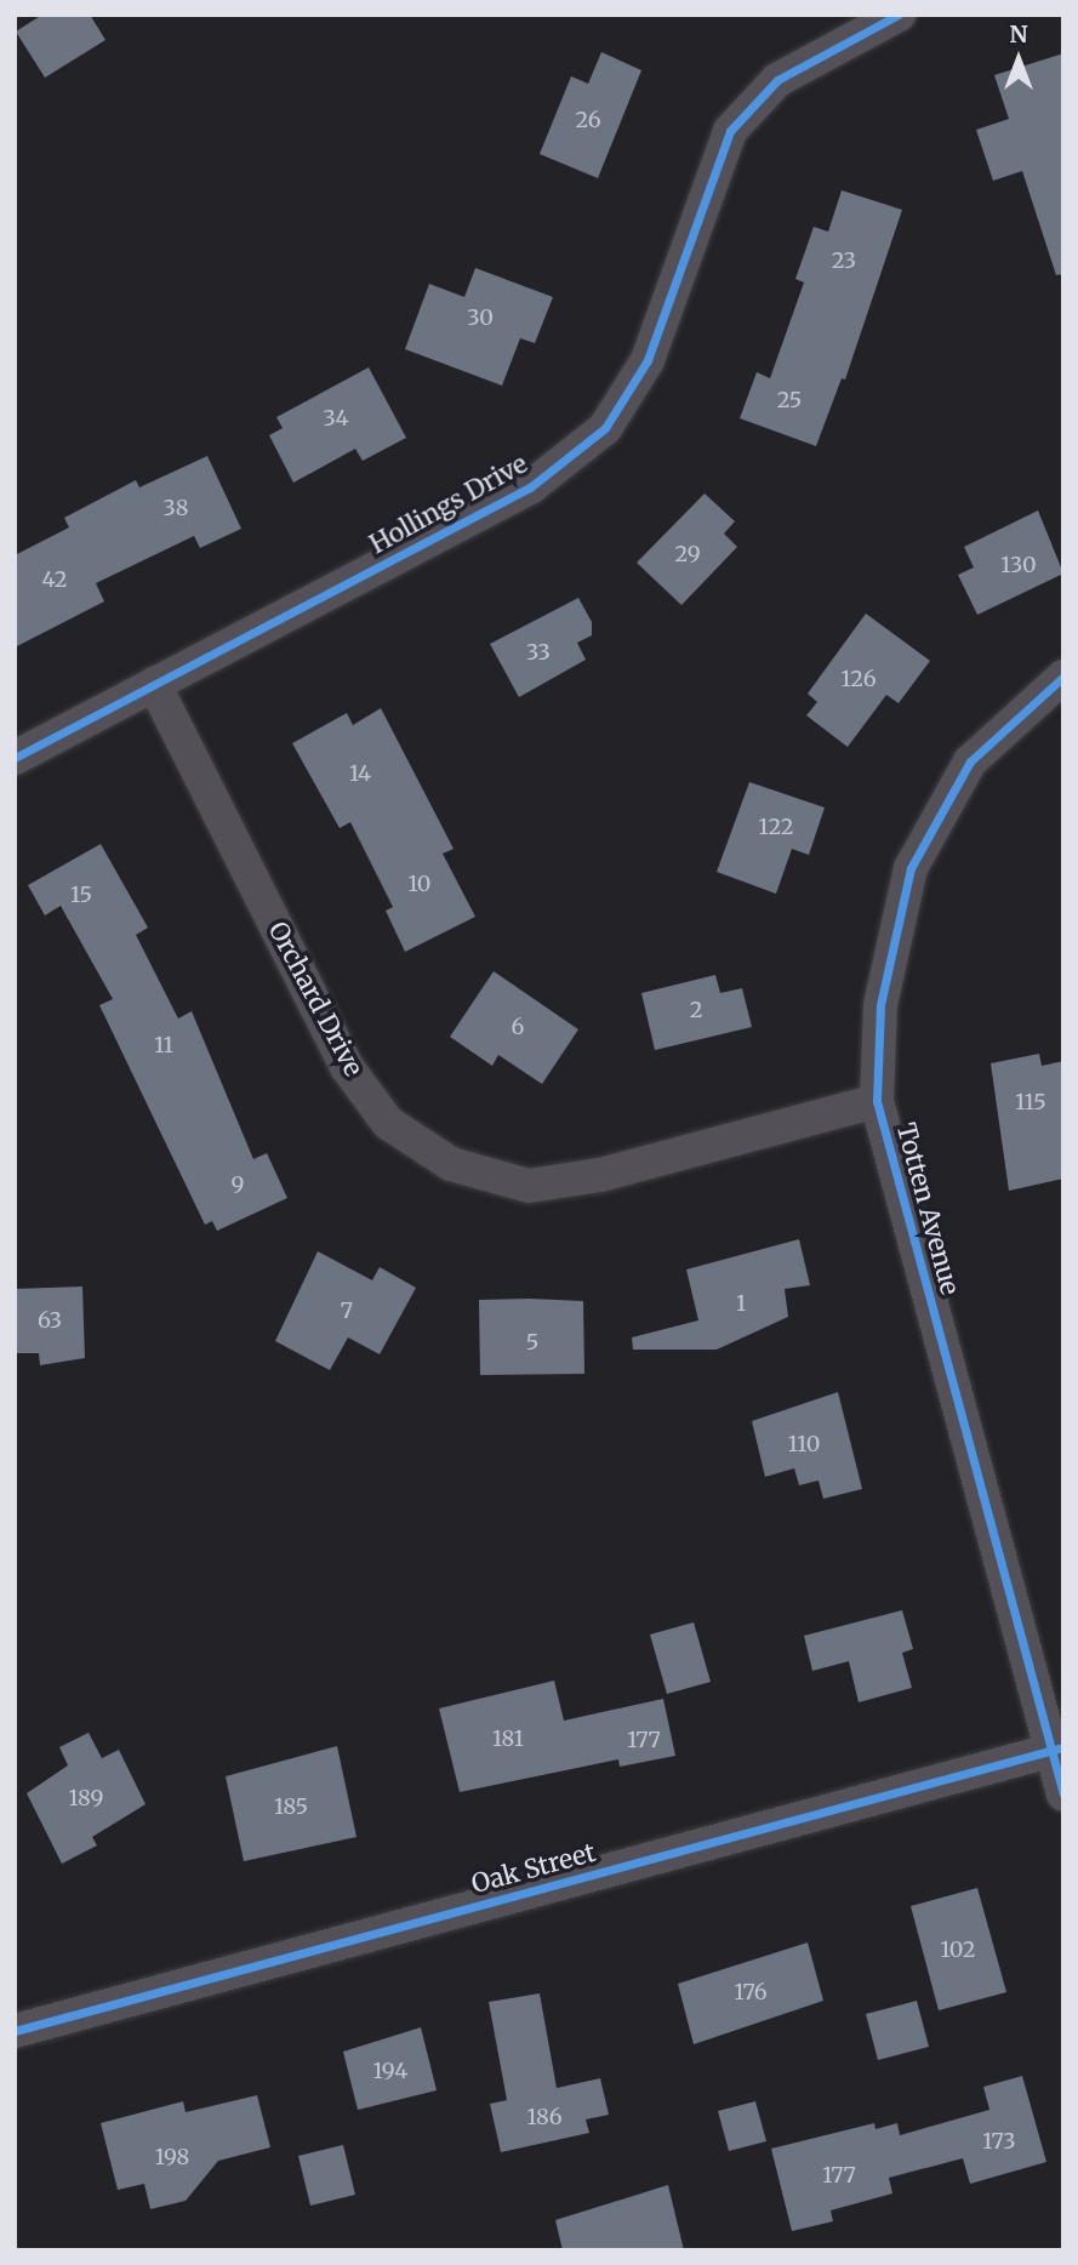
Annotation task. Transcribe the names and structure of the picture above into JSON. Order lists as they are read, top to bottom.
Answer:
{
  "streets": {
    "street": [
      "Hollings Drive",
      "Orchard Drive",
      "Totten Avenue",
      "Oak Street"
    ]
  },
  "crossings": [
    ["Hollings Drive", "Orchard Drive"],
    ["Orchard Drive", "Totten Avenue"],
    ["Totten Avenue", "Oak Street"]
  ],
  "house_numbers": [
    "26",
    "23",
    "30",
    "25",
    "34",
    "38",
    "29",
    "130",
    "42",
    "33",
    "126",
    "14",
    "122",
    "10",
    "15",
    "2",
    "6",
    "11",
    "115",
    "9",
    "1",
    "7",
    "63",
    "5",
    "110",
    "181",
    "177",
    "189",
    "185",
    "102",
    "176",
    "194",
    "186",
    "173",
    "198",
    "177"
  ],
  "north": "top"
}
